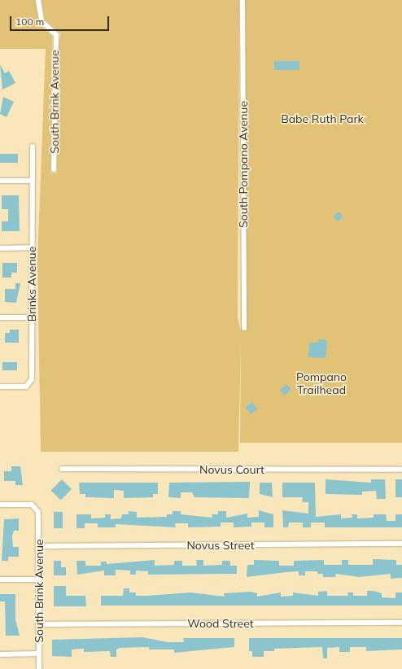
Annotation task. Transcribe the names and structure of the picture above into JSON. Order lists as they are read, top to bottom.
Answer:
{
  "streets": {
    "street": [
      "South Brink Avenue",
      "South Pompano Avenue",
      "Brinks Avenue",
      "Novus Court",
      "Novus Street",
      "Wood Street"
    ]
  },
  "crossings": [
    ["South Brink Avenue", "Brinks Avenue"],
    ["South Brink Avenue", "Novus Street"],
    ["South Brink Avenue", "Wood Street"]
  ],
  "parks": ["Babe Ruth Park", "Pompano Trailhead"],
  "scale_bar": "100 m"
}
